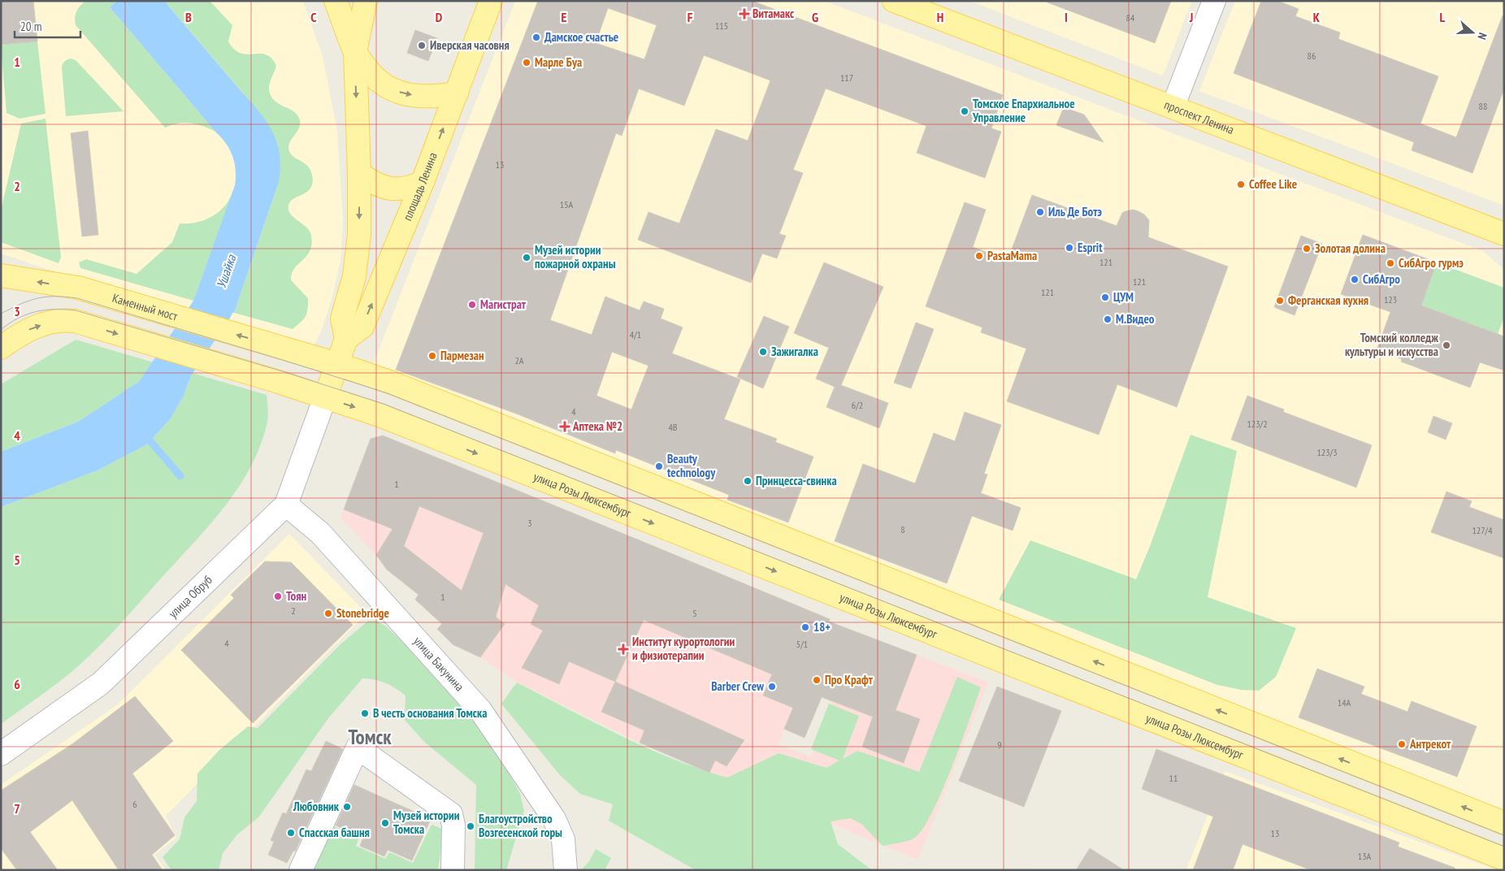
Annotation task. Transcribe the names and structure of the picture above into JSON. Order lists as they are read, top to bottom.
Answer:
{
  "streets": {
    "main road": [
      "проспект Ленина",
      "площадь Ленина",
      "Каменный мост",
      "улица Розы Люксембург"
    ],
    "street": ["улица Обруб", "улица Бакунина"]
  },
  "crossings": [
    ["улица Розы Люксембург", "улица Обруб"],
    ["улица Обруб", "улица Бакунина"]
  ],
  "one_way": ["Каменный мост"],
  "districts": ["Томск"],
  "water": ["Ушайка"],
  "places": {
    "health": ["Витамакс", "Аптека №2", "Институт курортологии и физиотерапии"],
    "other": [
      "Дамское счастье",
      "Иверская часовня",
      "Марле Буа",
      "Томское Епархиальное Управление",
      "Coffee Like",
      "Иль Де Ботэ",
      "Esprit",
      "Золотая долина",
      "PastaMama",
      "Музей истории пожарной охраны",
      "СибАгро гурмэ",
      "СибАгро",
      "ЦУМ",
      "Ферганская кухня",
      "Магистрат",
      "М.Видео",
      "Томский колледж культуры и искусства",
      "Зажигалка",
      "Пармезан",
      "Beauty technology",
      "Принцесса-свинка",
      "Тоян",
      "Stonebridge",
      "18+",
      "Про Крафт",
      "Barber Crew",
      "В честь основания Томска",
      "Антрекот",
      "Любовник",
      "Музей истории Томска",
      "Благоустройство Возгесенской горы",
      "Спасская башня"
    ]
  },
  "house_numbers": [
    "84",
    "115",
    "86",
    "117",
    "88",
    "13",
    "15А",
    "121",
    "121",
    "121",
    "123",
    "4/1",
    "2А",
    "6/2",
    "4",
    "123/2",
    "4В",
    "123/3",
    "1",
    "3",
    "8",
    "127/4",
    "1",
    "2",
    "5",
    "4",
    "5/1",
    "14А",
    "9",
    "11",
    "6",
    "13",
    "13А"
  ],
  "scale_bar": "20 m",
  "north": "right",
  "grid": {
    "columns": [
      "B",
      "C",
      "D",
      "E",
      "F",
      "G",
      "H",
      "I",
      "J",
      "K",
      "L"
    ],
    "rows": [
      "1",
      "2",
      "3",
      "4",
      "5",
      "6",
      "7"
    ]
  }
}
